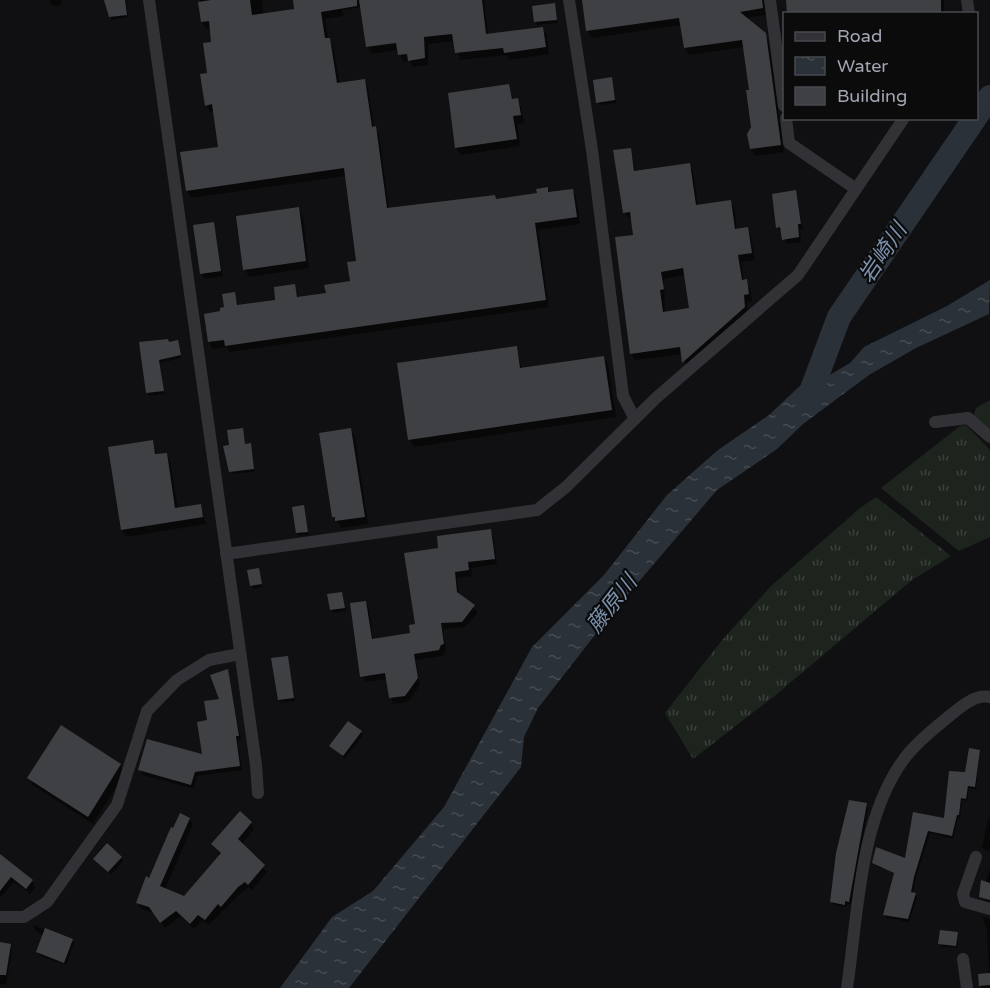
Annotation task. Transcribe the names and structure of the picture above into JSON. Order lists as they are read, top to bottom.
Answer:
{
  "water": ["岩崎川", "藤原川"],
  "legend": ["Road", "Water", "Building"]
}
